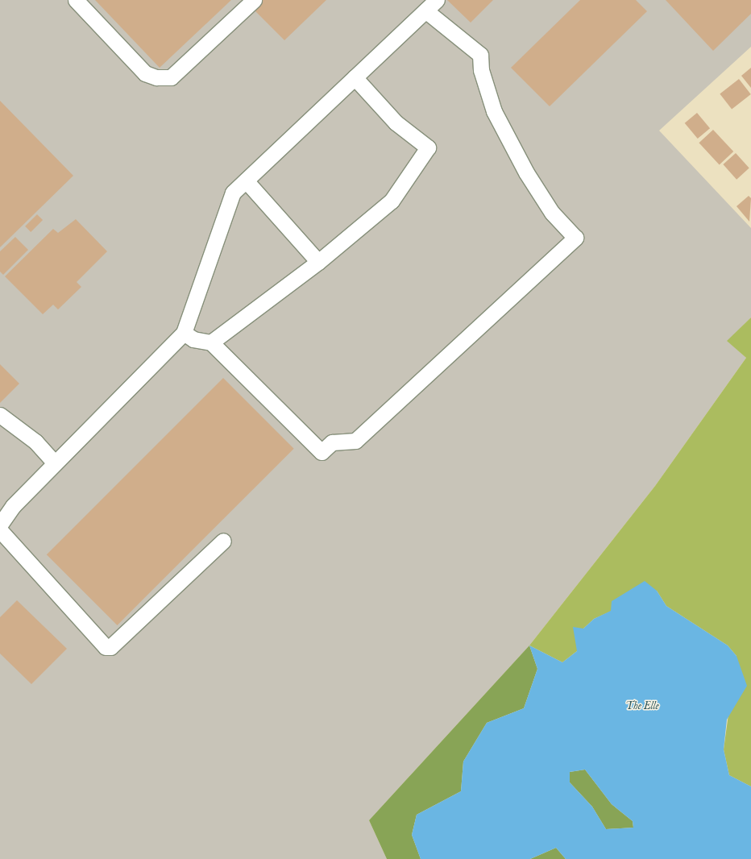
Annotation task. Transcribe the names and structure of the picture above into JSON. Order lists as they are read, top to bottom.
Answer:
{
  "water": ["The Elle"]
}
